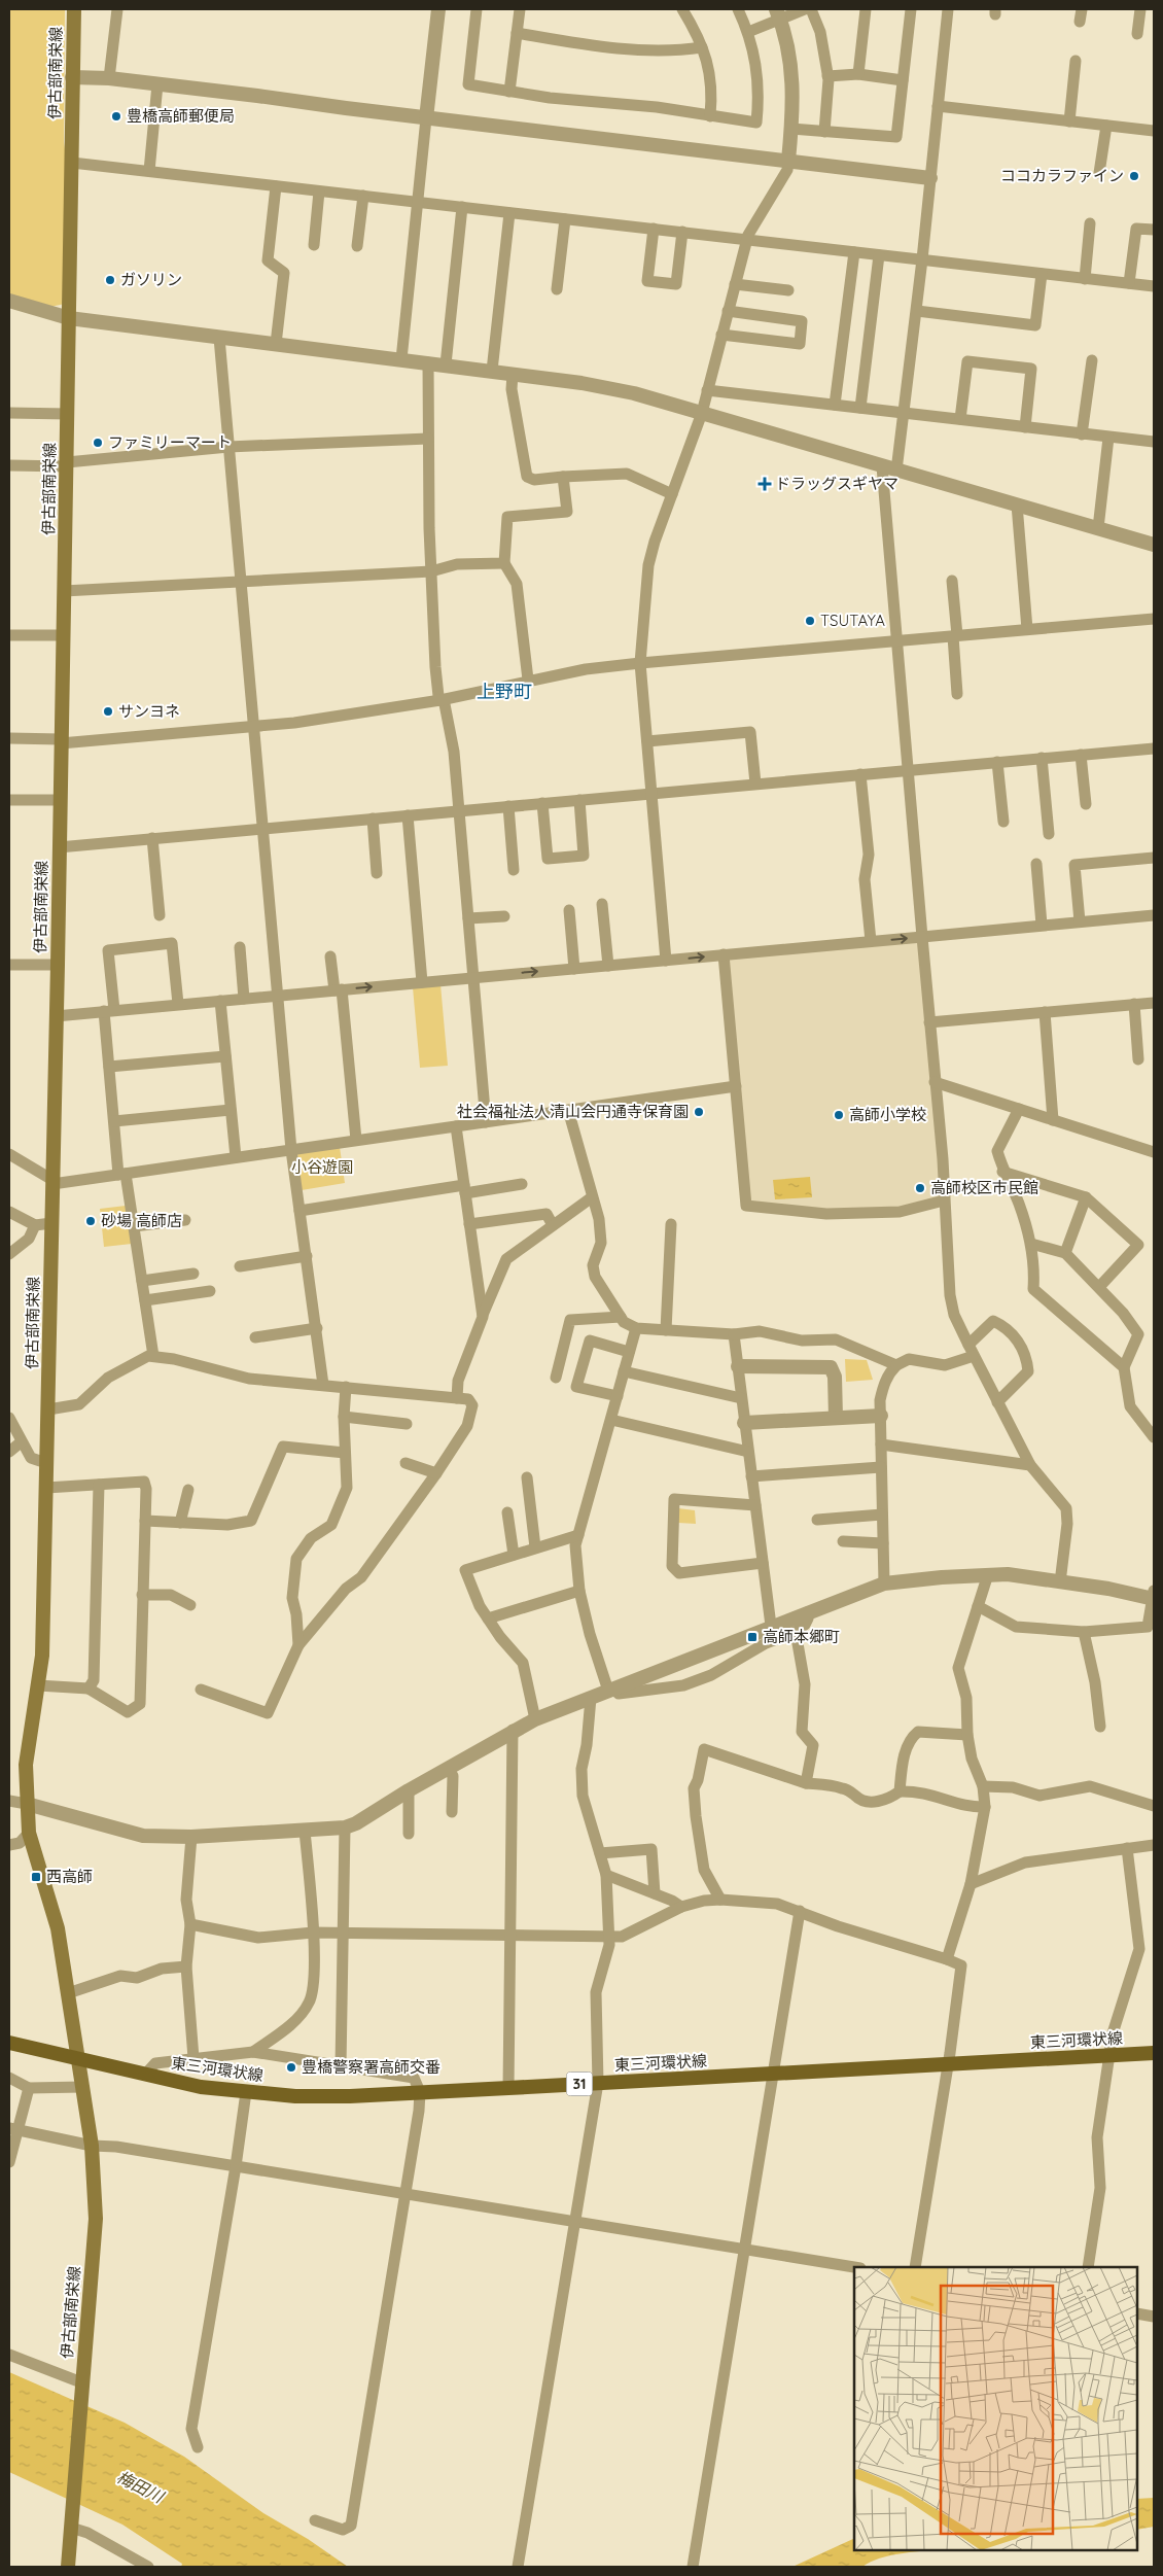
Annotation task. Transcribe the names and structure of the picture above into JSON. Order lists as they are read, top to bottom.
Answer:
{
  "streets": {
    "main road": ["伊古部南栄線", "東三河環状線", "31"]
  },
  "crossings": [
    ["伊古部南栄線", "東三河環状線"]
  ],
  "districts": ["上野町"],
  "water": ["梅田川"],
  "parks": ["小谷遊園"],
  "places": {
    "other": [
      "豊橋高師郵便局",
      "ココカラファイン",
      "ガソリン",
      "ファミリーマート",
      "TSUTAYA",
      "サンヨネ",
      "社会福祉法人清山会円通寺保育園",
      "高師小学校",
      "高師校区市民館",
      "砂場 高師店",
      "豊橋警察署高師交番"
    ],
    "health": ["ドラッグスギヤマ"],
    "transit": ["高師本郷町", "西高師"]
  }
}
